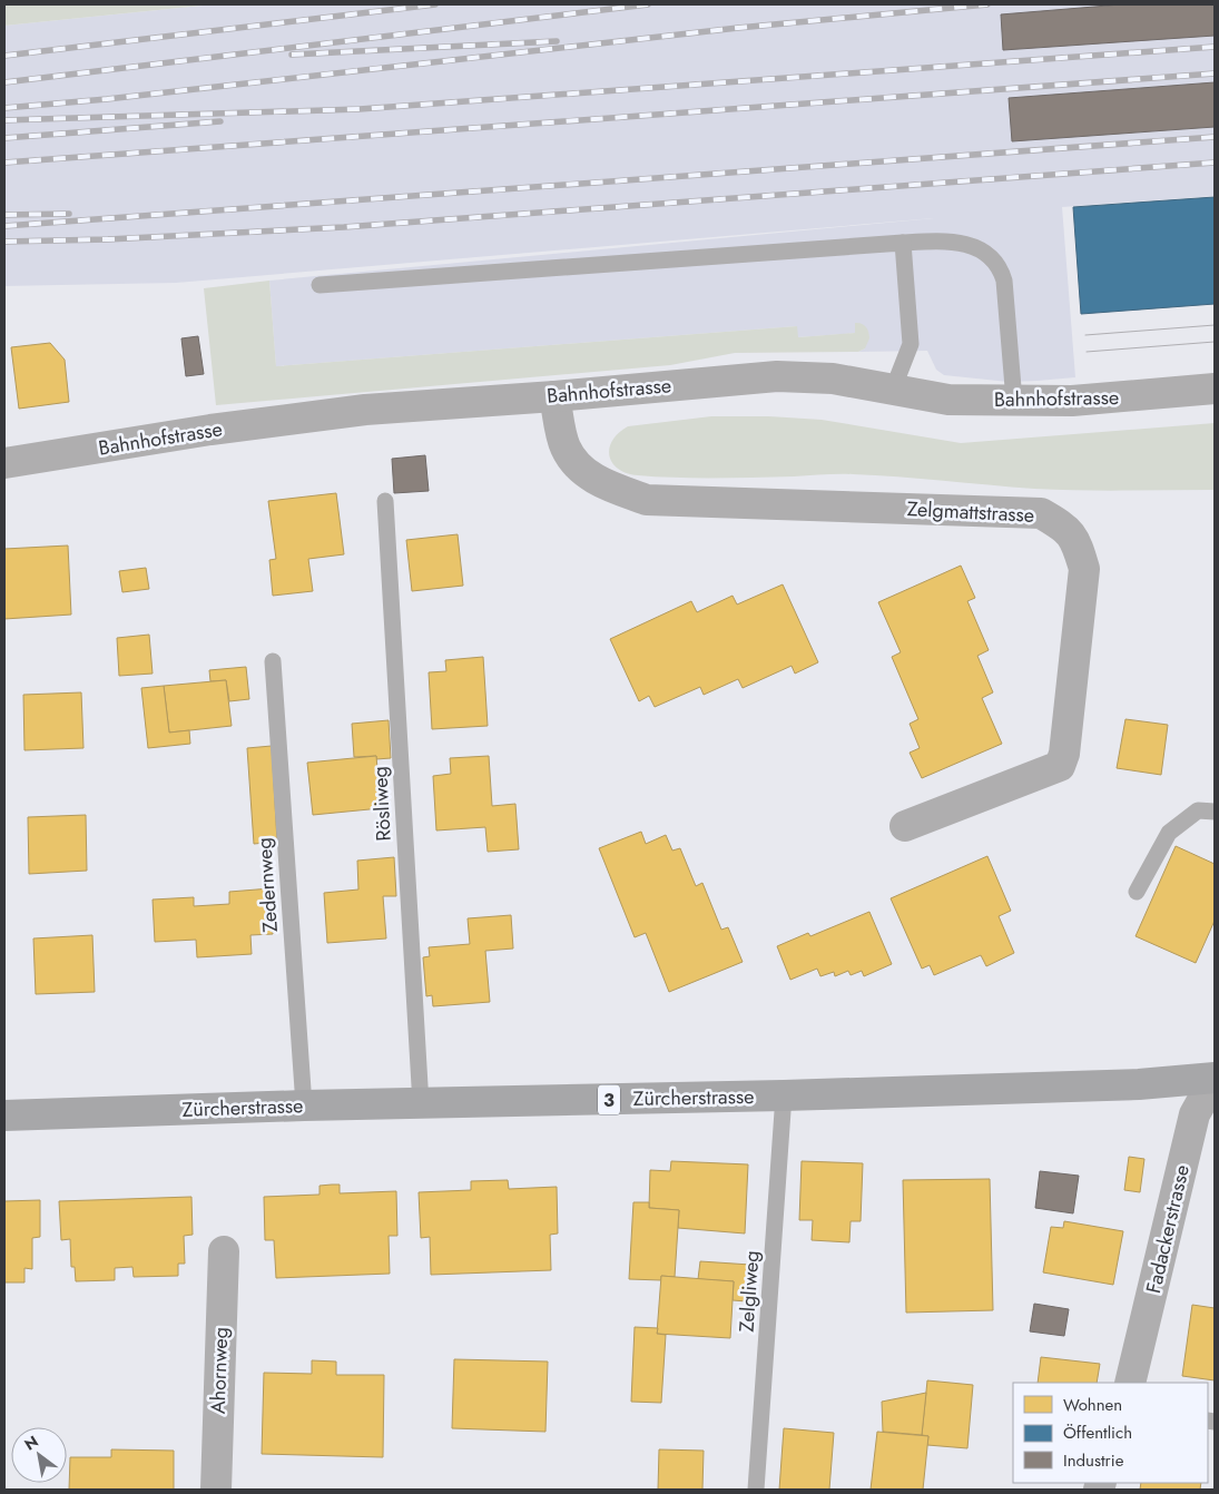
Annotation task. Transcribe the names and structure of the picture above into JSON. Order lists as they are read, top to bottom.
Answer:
{
  "streets": {
    "main road": ["Zürcherstrasse", "3"],
    "street": [
      "Bahnhofstrasse",
      "Zelgmattstrasse",
      "Fadackerstrasse",
      "Ahornweg"
    ],
    "lane": ["Rösliweg", "Zedernweg", "Zelgliweg"]
  },
  "crossings": [
    ["Bahnhofstrasse", "Zelgmattstrasse"],
    ["Rösliweg", "Zürcherstrasse"],
    ["Zedernweg", "Zürcherstrasse"],
    ["Zürcherstrasse", "Fadackerstrasse"],
    ["Zürcherstrasse", "Zelgliweg"]
  ],
  "legend": ["Wohnen", "Öffentlich", "Industrie"],
  "north": "top left"
}
